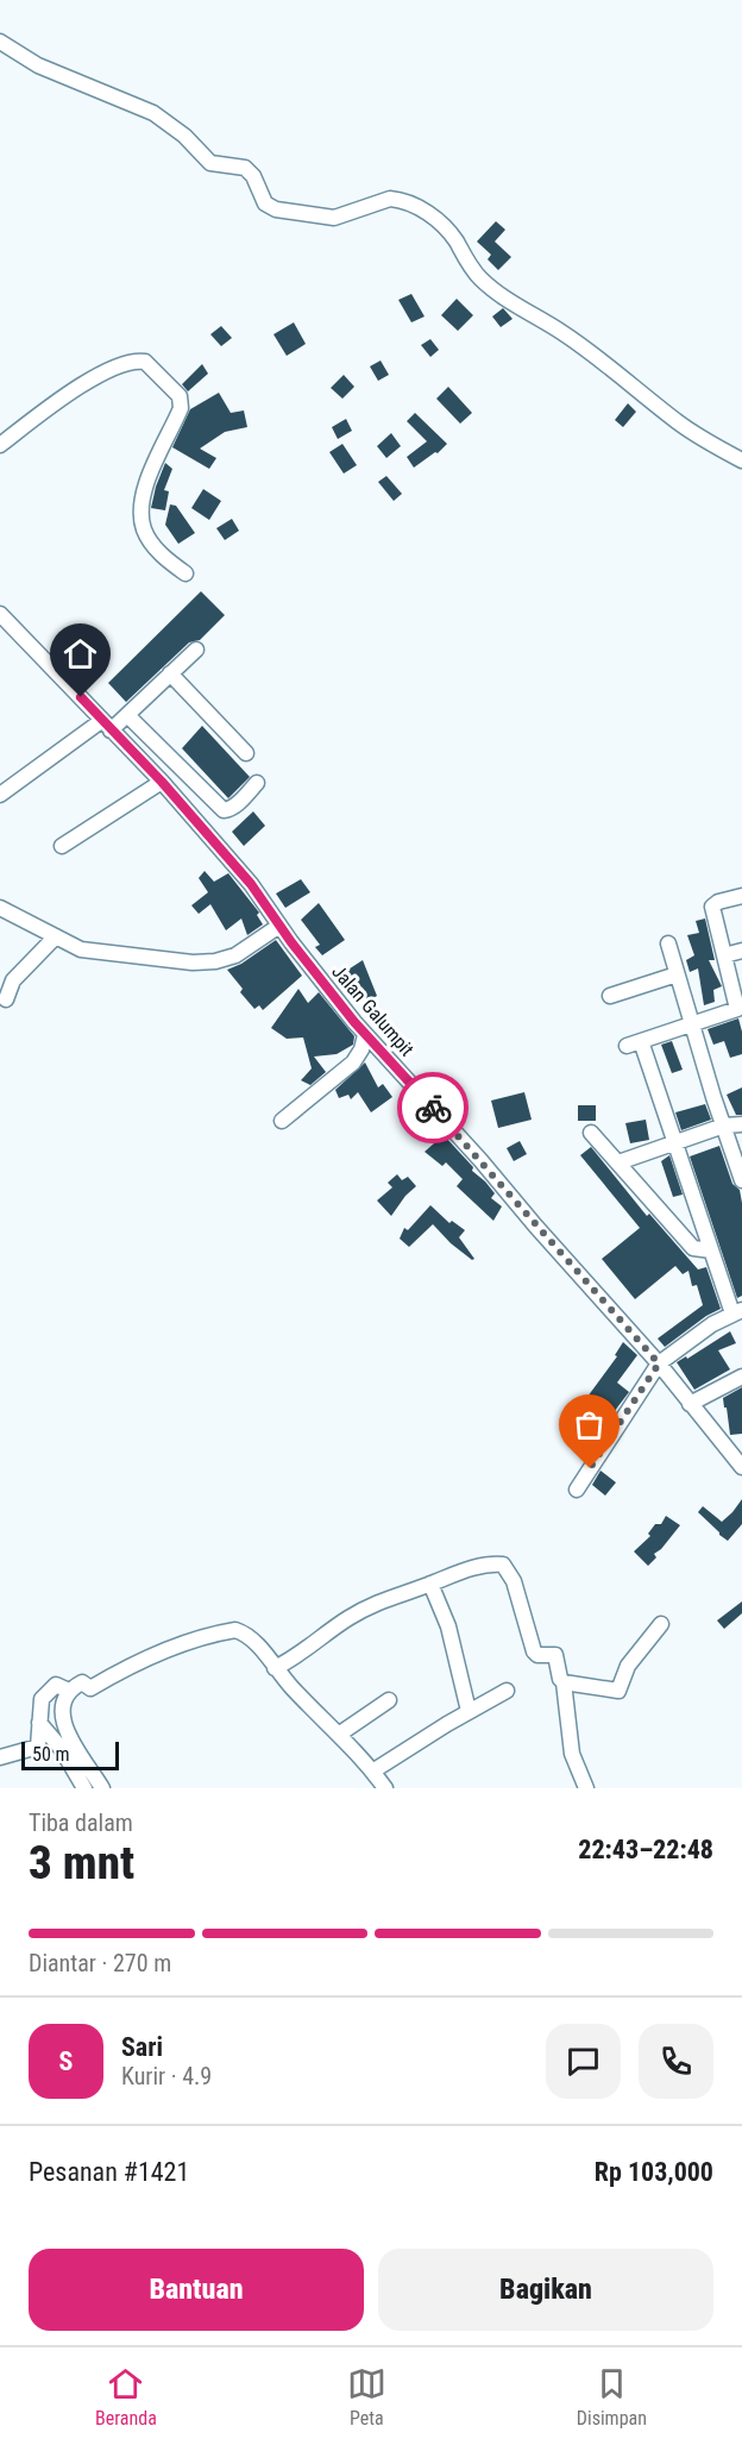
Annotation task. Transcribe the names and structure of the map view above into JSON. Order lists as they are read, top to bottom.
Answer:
{
  "streets": {
    "street": ["Jalan Galumpit"]
  },
  "scale_bar": "50 m",
  "page": {
    "scale": "50 m",
    "heading": ["3 mnt", "Tiba dalam", "22:43–22:48"],
    "panel": [
      "Sari",
      "Kurir · 4.9",
      "Pesanan #1421",
      "Rp 103,000"
    ],
    "bar": "Diantar · 270 m",
    "round": "S",
    "buttons": ["Bantuan", "Bagikan"],
    "tabs": ["Beranda", "Peta", "Disimpan"]
  }
}
